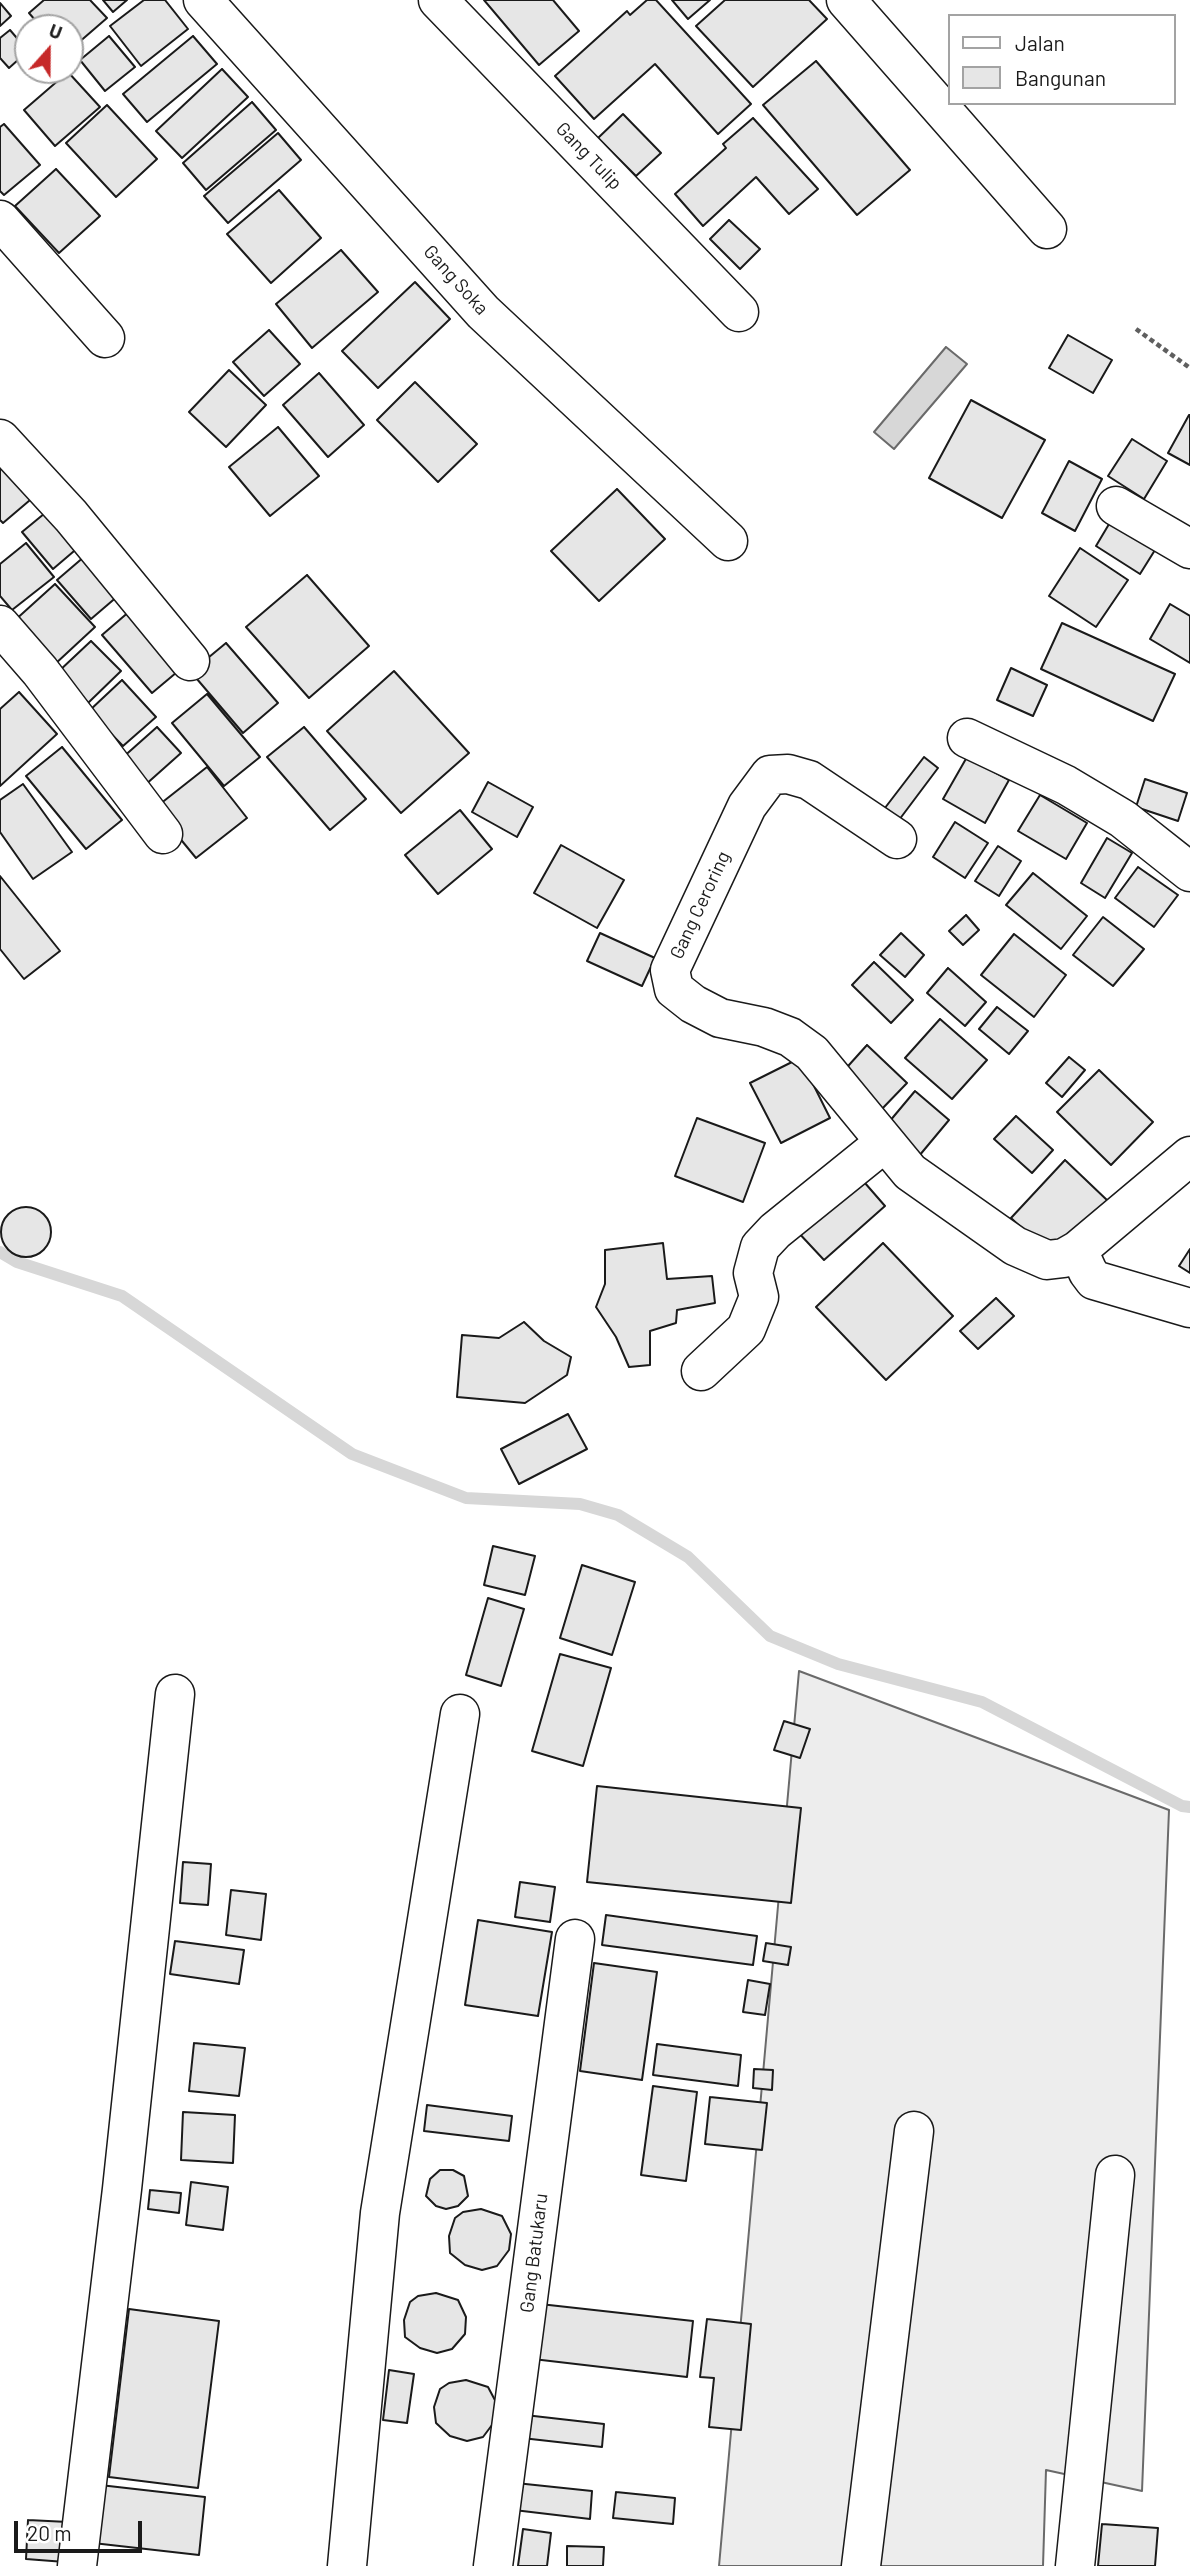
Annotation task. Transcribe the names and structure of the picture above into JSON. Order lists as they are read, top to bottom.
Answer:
{
  "streets": {
    "street": [
      "Gang Tulip",
      "Gang Soka",
      "Gang Ceroring",
      "Gang Batukaru"
    ]
  },
  "legend": ["Jalan", "Bangunan"],
  "scale_bar": "20 m",
  "north": "top"
}
